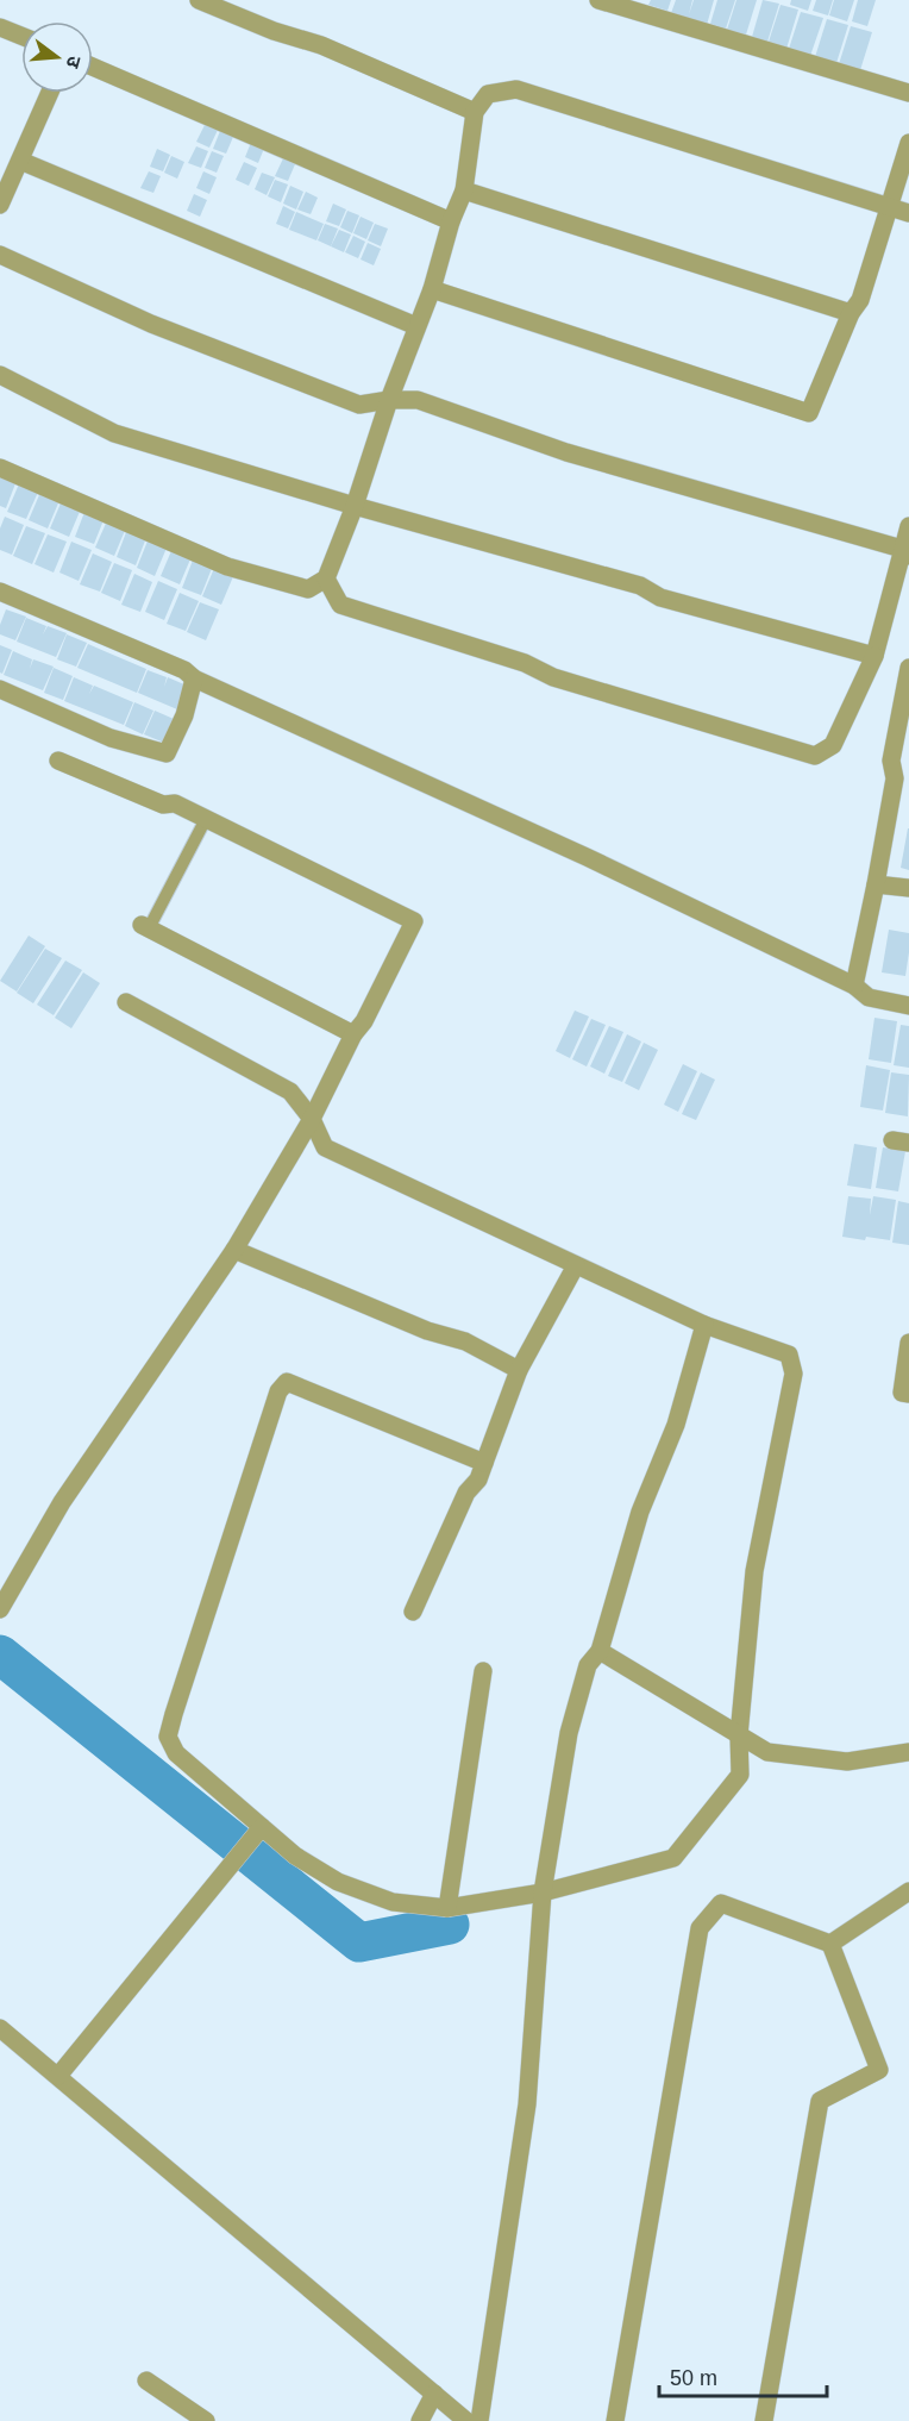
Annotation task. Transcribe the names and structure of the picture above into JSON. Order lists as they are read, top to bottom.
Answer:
{
  "scale_bar": "50 m",
  "north": "right"
}
